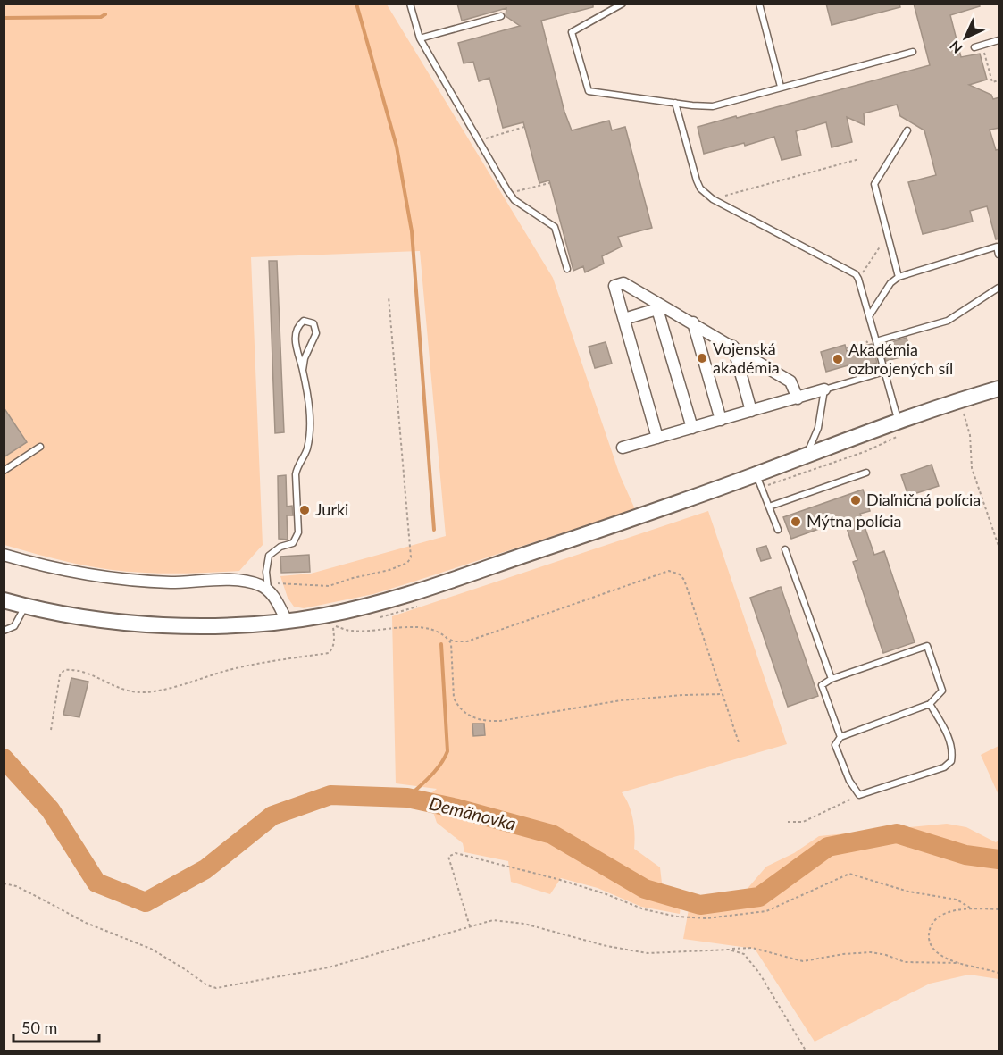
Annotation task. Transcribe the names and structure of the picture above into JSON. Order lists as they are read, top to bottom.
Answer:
{
  "water": ["Demänovka"],
  "places": [
    "Vojenská akadémia",
    "Akadémia ozbrojených síl",
    "Diaľničná polícia",
    "Jurki",
    "Mýtna polícia"
  ],
  "scale_bar": "50 m",
  "north": "bottom left"
}
